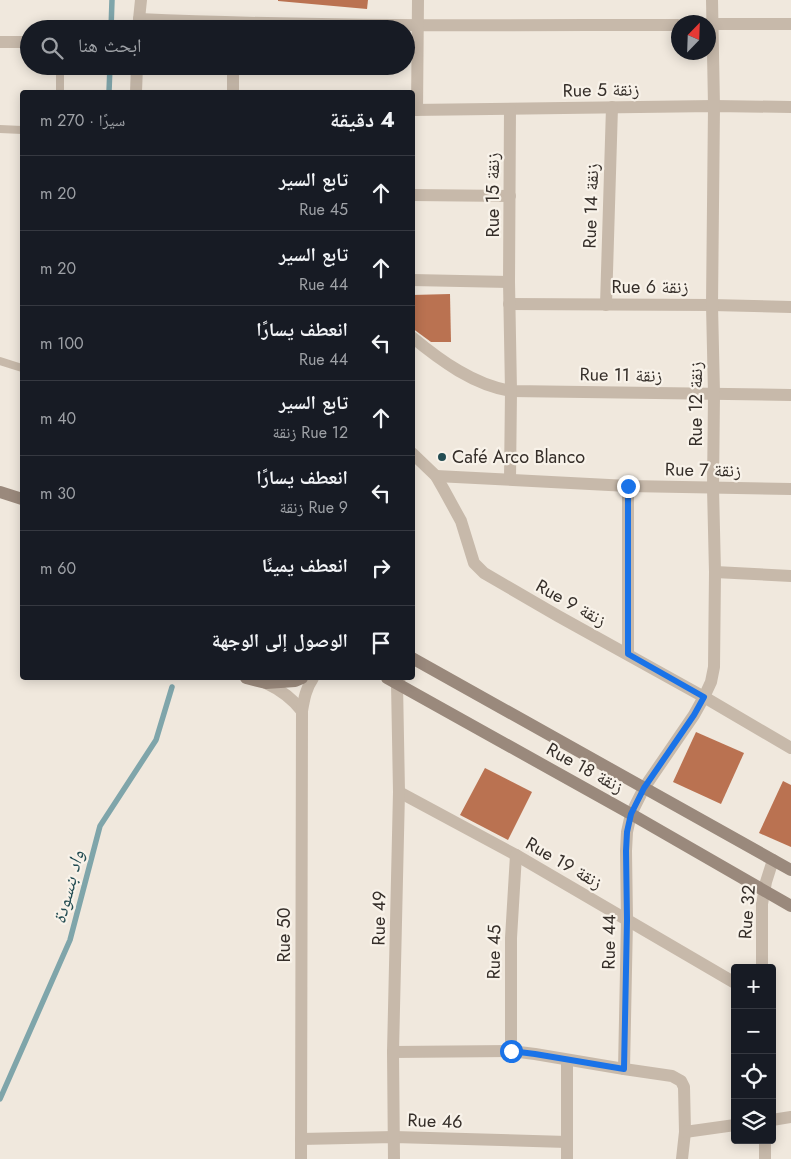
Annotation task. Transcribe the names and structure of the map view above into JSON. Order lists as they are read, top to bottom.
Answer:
{
  "streets": {
    "street": [
      "Rue 5 زنقة",
      "Rue 15 زنقة",
      "Rue 14 زنقة",
      "Rue 6 زنقة",
      "Rue 11 زنقة",
      "Rue 12 زنقة",
      "Rue 7 زنقة",
      "Rue 9 زنقة",
      "Rue 18 زنقة",
      "Rue 19 زنقة",
      "Rue 32",
      "Rue 49",
      "Rue 50",
      "Rue 44",
      "Rue 45",
      "Rue 46"
    ]
  },
  "crossings": [
    ["Rue 5 زنقة", "Rue 15 زنقة"],
    ["Rue 5 زنقة", "Rue 14 زنقة"],
    ["Rue 5 زنقة", "Rue 12 زنقة"],
    ["Rue 15 زنقة", "Rue 6 زنقة"],
    ["Rue 15 زنقة", "Rue 11 زنقة"],
    ["Rue 15 زنقة", "Rue 7 زنقة"],
    ["Rue 14 زنقة", "Rue 6 زنقة"],
    ["Rue 6 زنقة", "Rue 12 زنقة"],
    ["Rue 11 زنقة", "Rue 12 زنقة"],
    ["Rue 12 زنقة", "Rue 7 زنقة"],
    ["Rue 12 زنقة", "Rue 9 زنقة"],
    ["Rue 12 زنقة", "Rue 18 زنقة"],
    ["Rue 12 زنقة", "Rue 44"],
    ["Rue 7 زنقة", "Rue 9 زنقة"],
    ["Rue 18 زنقة", "Rue 32"],
    ["Rue 18 زنقة", "Rue 44"],
    ["Rue 19 زنقة", "Rue 49"],
    ["Rue 19 زنقة", "Rue 44"],
    ["Rue 19 زنقة", "Rue 45"],
    ["Rue 49", "Rue 46"],
    ["Rue 50", "Rue 46"]
  ],
  "water": ["واد بنسودة"],
  "places": ["Café Arco Blanco"],
  "north": "top right",
  "page": {
    "search": "ابحث هنا",
    "heading": ["4 دقيقة", "سيرًا · 270 m"],
    "list": [
      ["تابع السير", "Rue 45", "20 m"],
      ["تابع السير", "Rue 44", "20 m"],
      ["انعطف يسارًا", "Rue 44", "100 m"],
      ["تابع السير", "Rue 12 زنقة", "40 m"],
      ["انعطف يسارًا", "Rue 9 زنقة", "30 m"],
      ["انعطف يمينًا", "60 m"],
      "الوصول إلى الوجهة"
    ],
    "map_buttons": ["+", "−"]
  }
}
